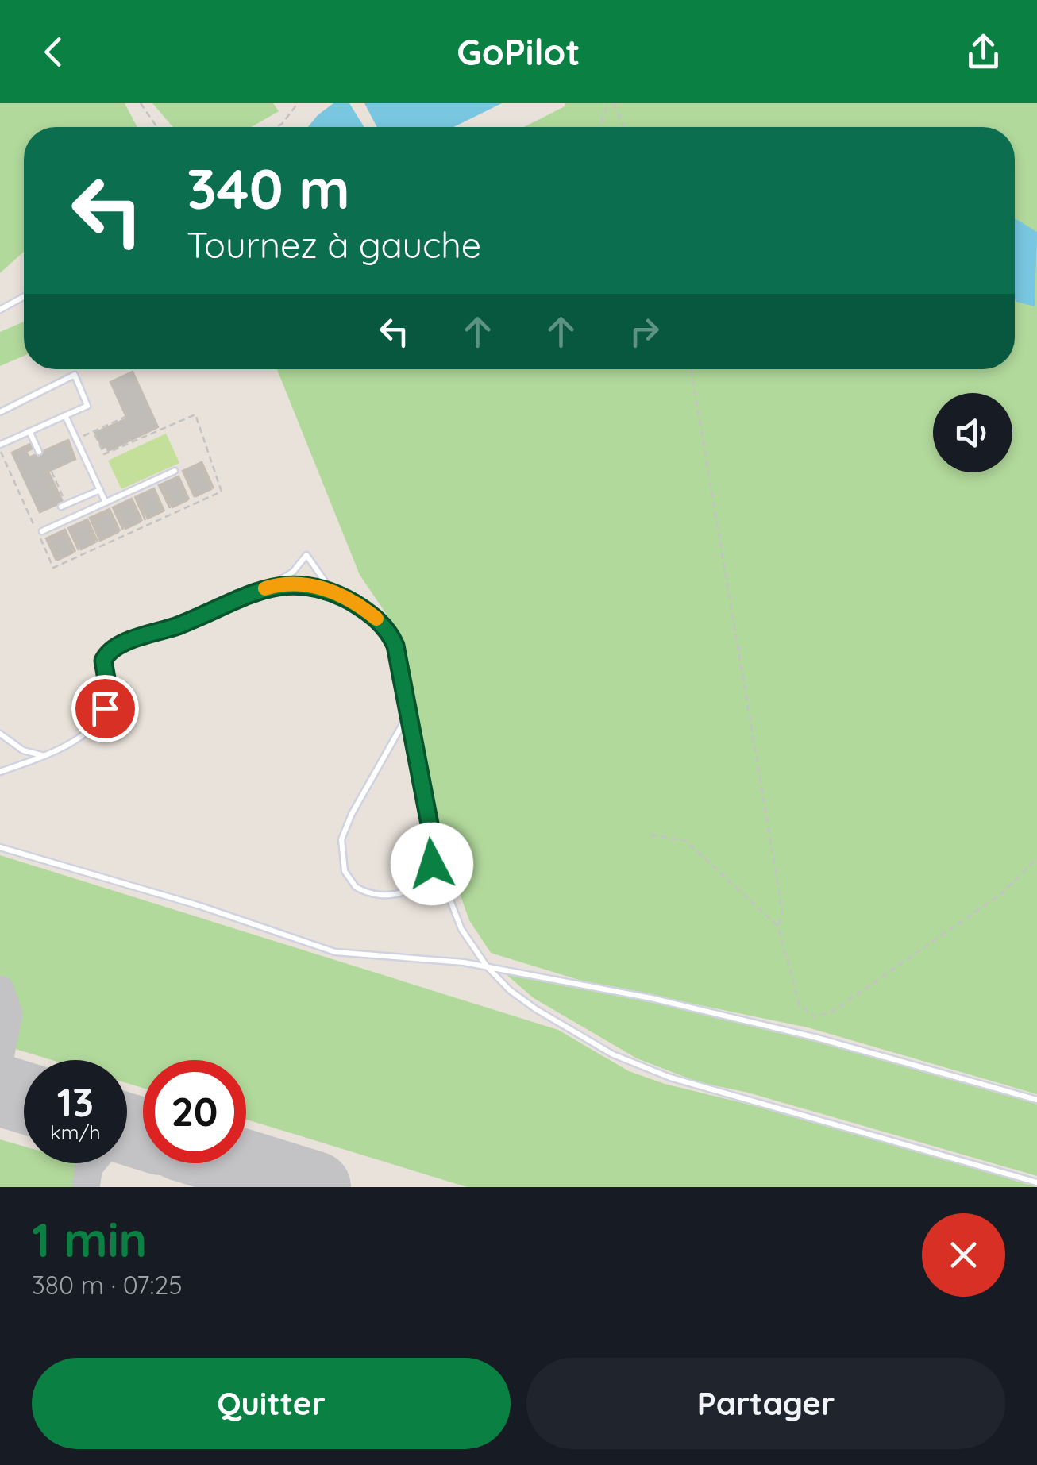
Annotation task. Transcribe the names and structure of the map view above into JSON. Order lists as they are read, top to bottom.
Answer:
{
  "page": {
    "header": "GoPilot",
    "turn": ["340 m", "Tournez à gauche"],
    "speed": "13 km/h",
    "limit": "20",
    "heading": ["1 min", "380 m · 07:25"],
    "buttons": ["Quitter", "Partager"]
  }
}
